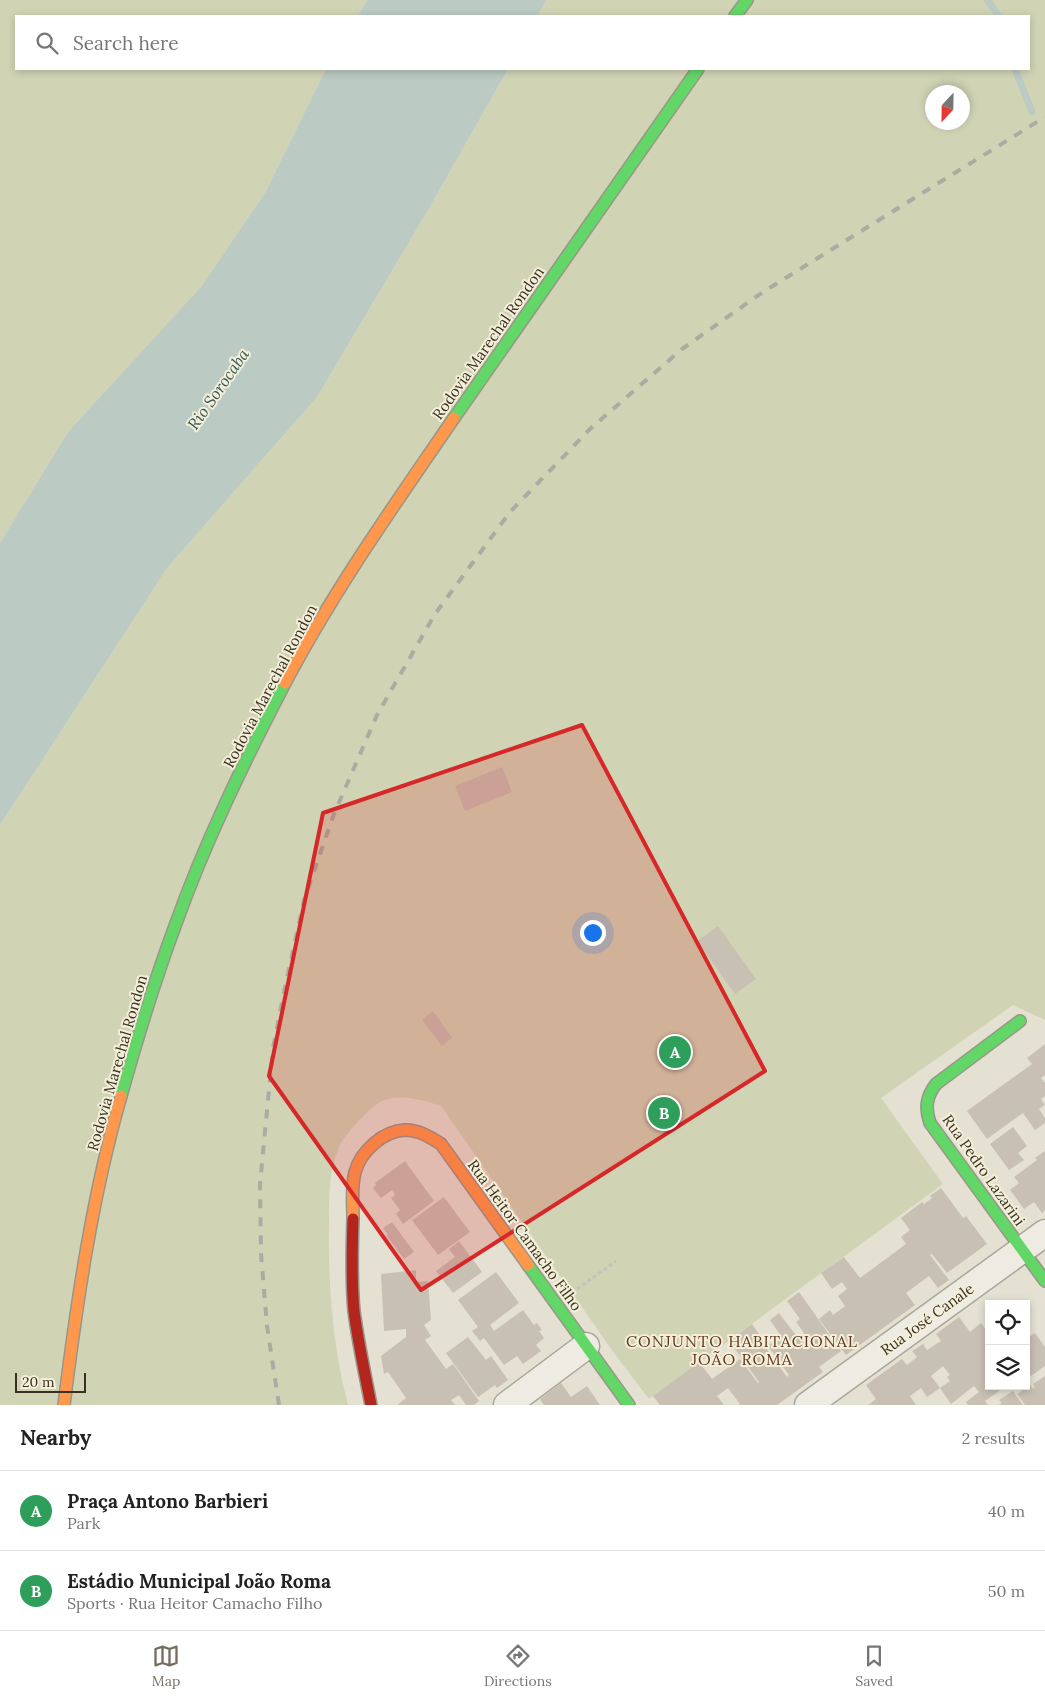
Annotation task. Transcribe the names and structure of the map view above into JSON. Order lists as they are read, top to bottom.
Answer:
{
  "streets": {
    "main road": ["Rodovia Marechal Rondon", "Rua Pedro Lazarini", "Rua Heitor Camacho Filho"],
    "street": ["Rua José Canale"]
  },
  "crossings": [
    ["Rua Pedro Lazarini", "Rua José Canale"]
  ],
  "districts": ["CONJUNTO HABITACIONAL JOÃO ROMA"],
  "water": ["Rio Sorocaba"],
  "scale_bar": "20 m",
  "north": "bottom",
  "page": {
    "search": "Search here",
    "pins": ["A", "B"],
    "scale": "20 m",
    "heading": ["Nearby", "2 results"],
    "list": [
      {
        "mark": "A",
        "name": "Praça Antono Barbieri",
        "note": "Park",
        "value": "40 m"
      },
      {
        "mark": "B",
        "name": "Estádio Municipal João Roma",
        "note": "Sports · Rua Heitor Camacho Filho",
        "value": "50 m"
      }
    ],
    "nav": ["Map", "Directions", "Saved"]
  }
}
